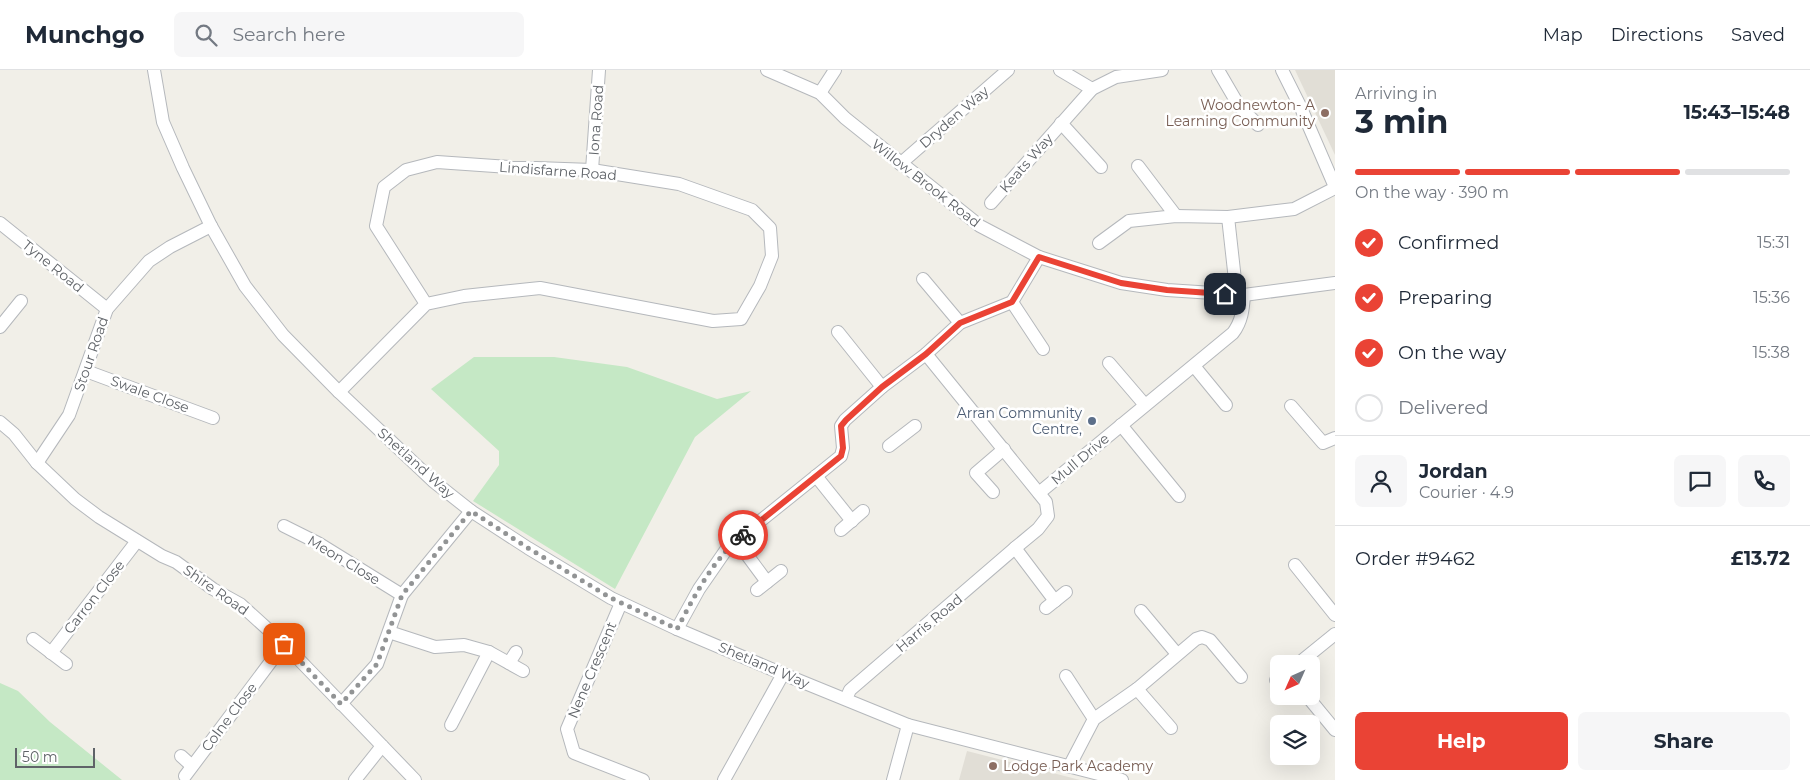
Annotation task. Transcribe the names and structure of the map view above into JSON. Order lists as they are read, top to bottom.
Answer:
{
  "streets": {
    "street": [
      "Dryden Way",
      "Iona Road",
      "Keats Way",
      "Lindisfarne Road",
      "Willow Brook Road",
      "Tyne Road",
      "Stour Road",
      "Swale Close",
      "Mull Drive",
      "Shetland Way",
      "Meon Close",
      "Shire Road",
      "Carron Close",
      "Harris Road",
      "Nene Crescent",
      "Colne Close"
    ]
  },
  "crossings": [
    ["Dryden Way", "Willow Brook Road"],
    ["Iona Road", "Lindisfarne Road"],
    ["Willow Brook Road", "Mull Drive"],
    ["Tyne Road", "Stour Road"],
    ["Stour Road", "Swale Close"],
    ["Stour Road", "Shetland Way"],
    ["Stour Road", "Shire Road"],
    ["Mull Drive", "Harris Road"],
    ["Shetland Way", "Harris Road"],
    ["Shetland Way", "Nene Crescent"],
    ["Shire Road", "Carron Close"],
    ["Shire Road", "Colne Close"]
  ],
  "places": ["Woodnewton- A Learning Community", "Arran Community Centre,", "Lodge Park Academy"],
  "scale_bar": "50 m",
  "north": "bottom left",
  "page": {
    "header": "Munchgo",
    "search": "Search here",
    "nav": ["Map", "Directions", "Saved"],
    "heading": ["3 min", "Arriving in", "15:43–15:48"],
    "panel": [
      "Jordan",
      "Courier · 4.9",
      "Order #9462",
      "£13.72"
    ],
    "bar": "On the way · 390 m",
    "list": [
      ["Confirmed", "15:31"],
      ["Preparing", "15:36"],
      ["On the way", "15:38"],
      "Delivered"
    ],
    "buttons": ["Help", "Share"],
    "scale": "50 m"
  }
}
